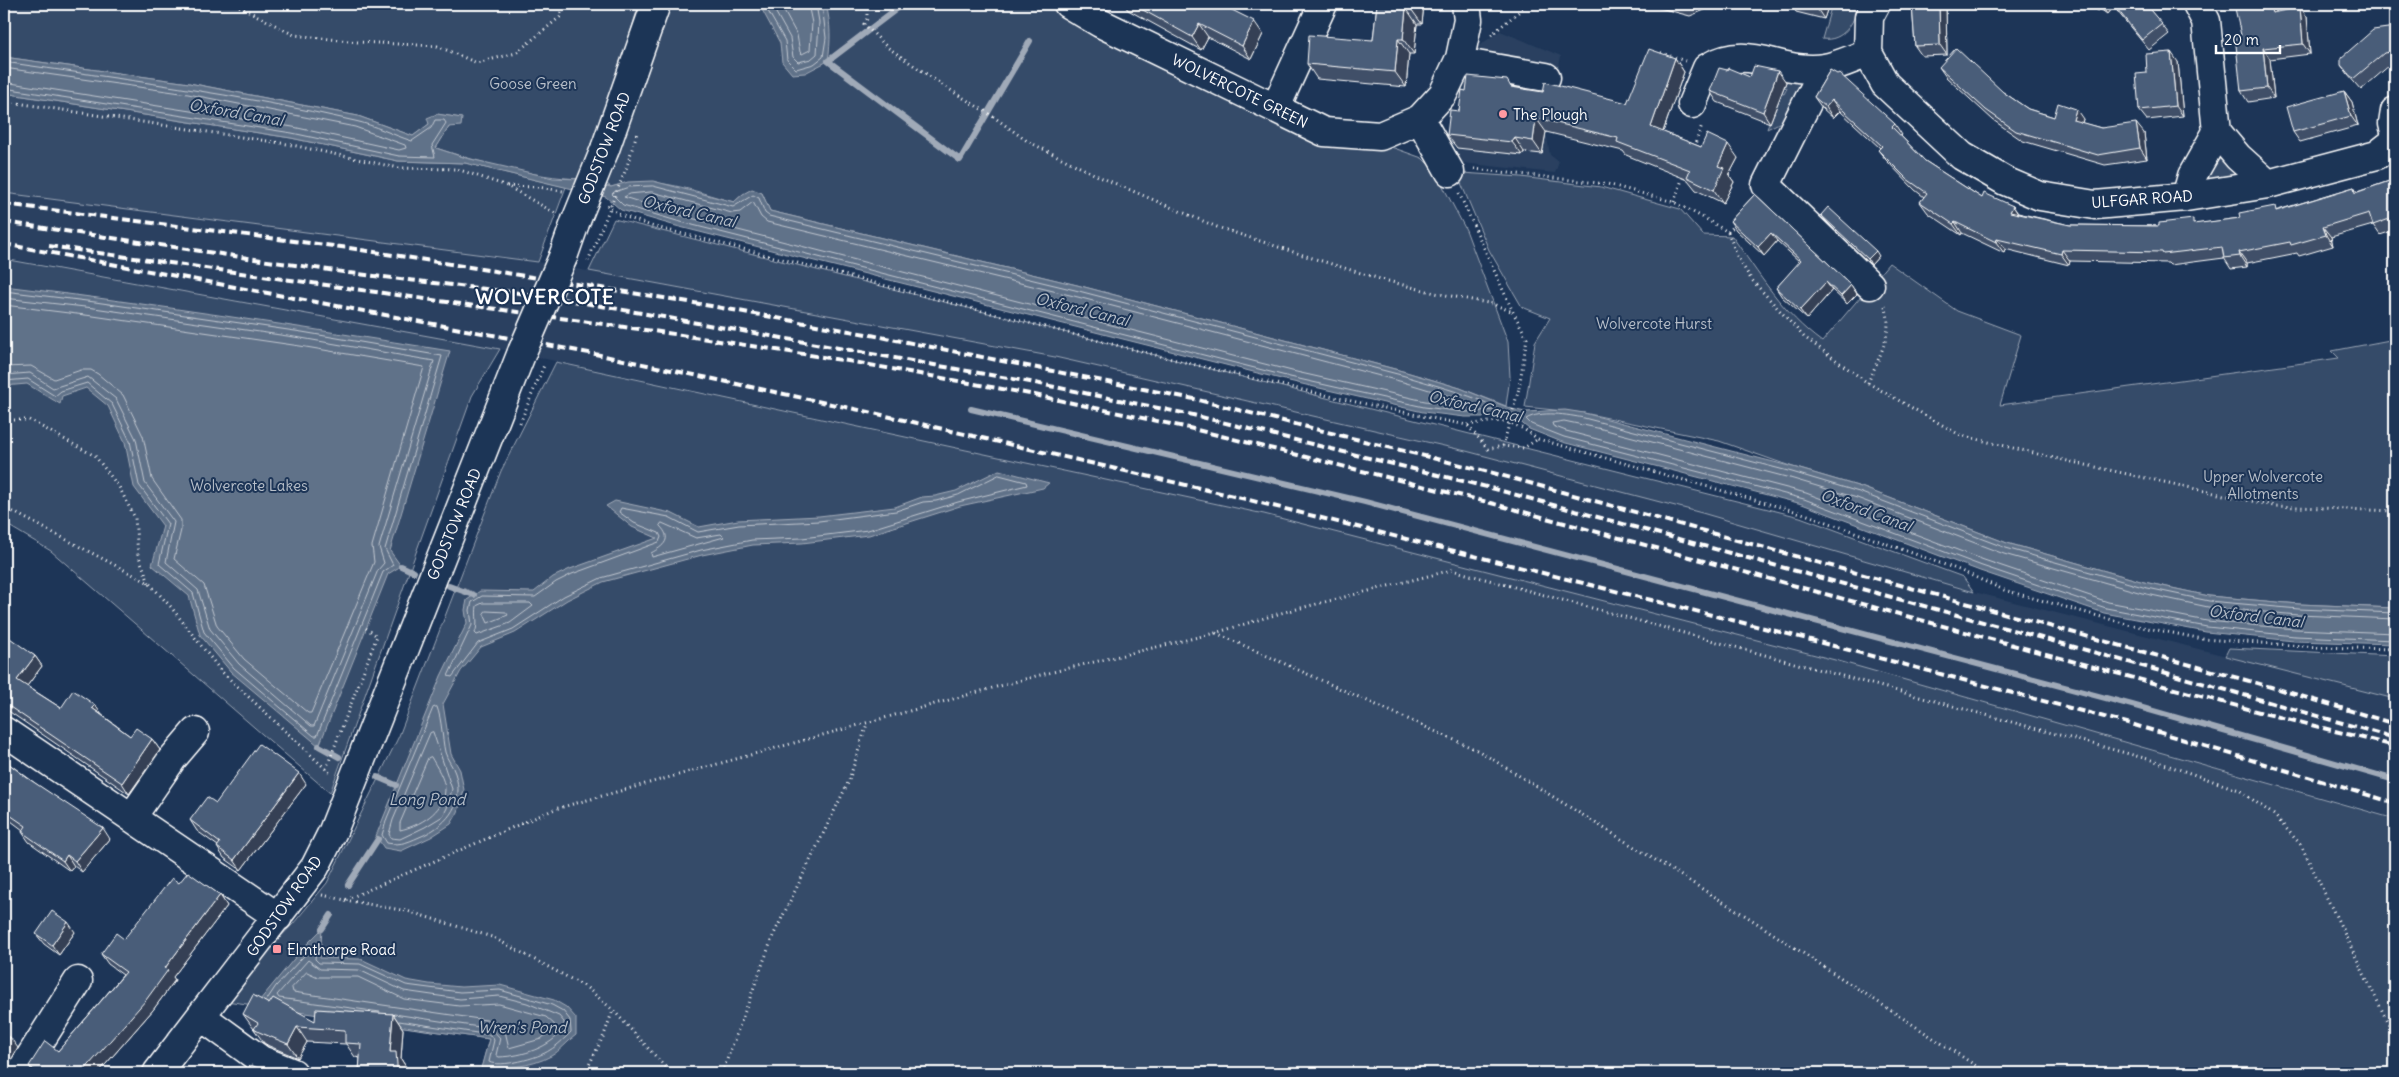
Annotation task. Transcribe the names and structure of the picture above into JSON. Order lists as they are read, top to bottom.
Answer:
{
  "streets": {
    "street": ["WOLVERCOTE GREEN", "GODSTOW ROAD", "ULFGAR ROAD"]
  },
  "districts": ["WOLVERCOTE"],
  "water": ["Oxford Canal", "Long Pond", "Wren's Pond"],
  "parks": [
    "Goose Green",
    "Wolvercote Hurst",
    "Upper Wolvercote Allotments",
    "Wolvercote Lakes"
  ],
  "places": {
    "other": ["The Plough"],
    "transit": ["Elmthorpe Road"]
  },
  "scale_bar": "20 m"
}
